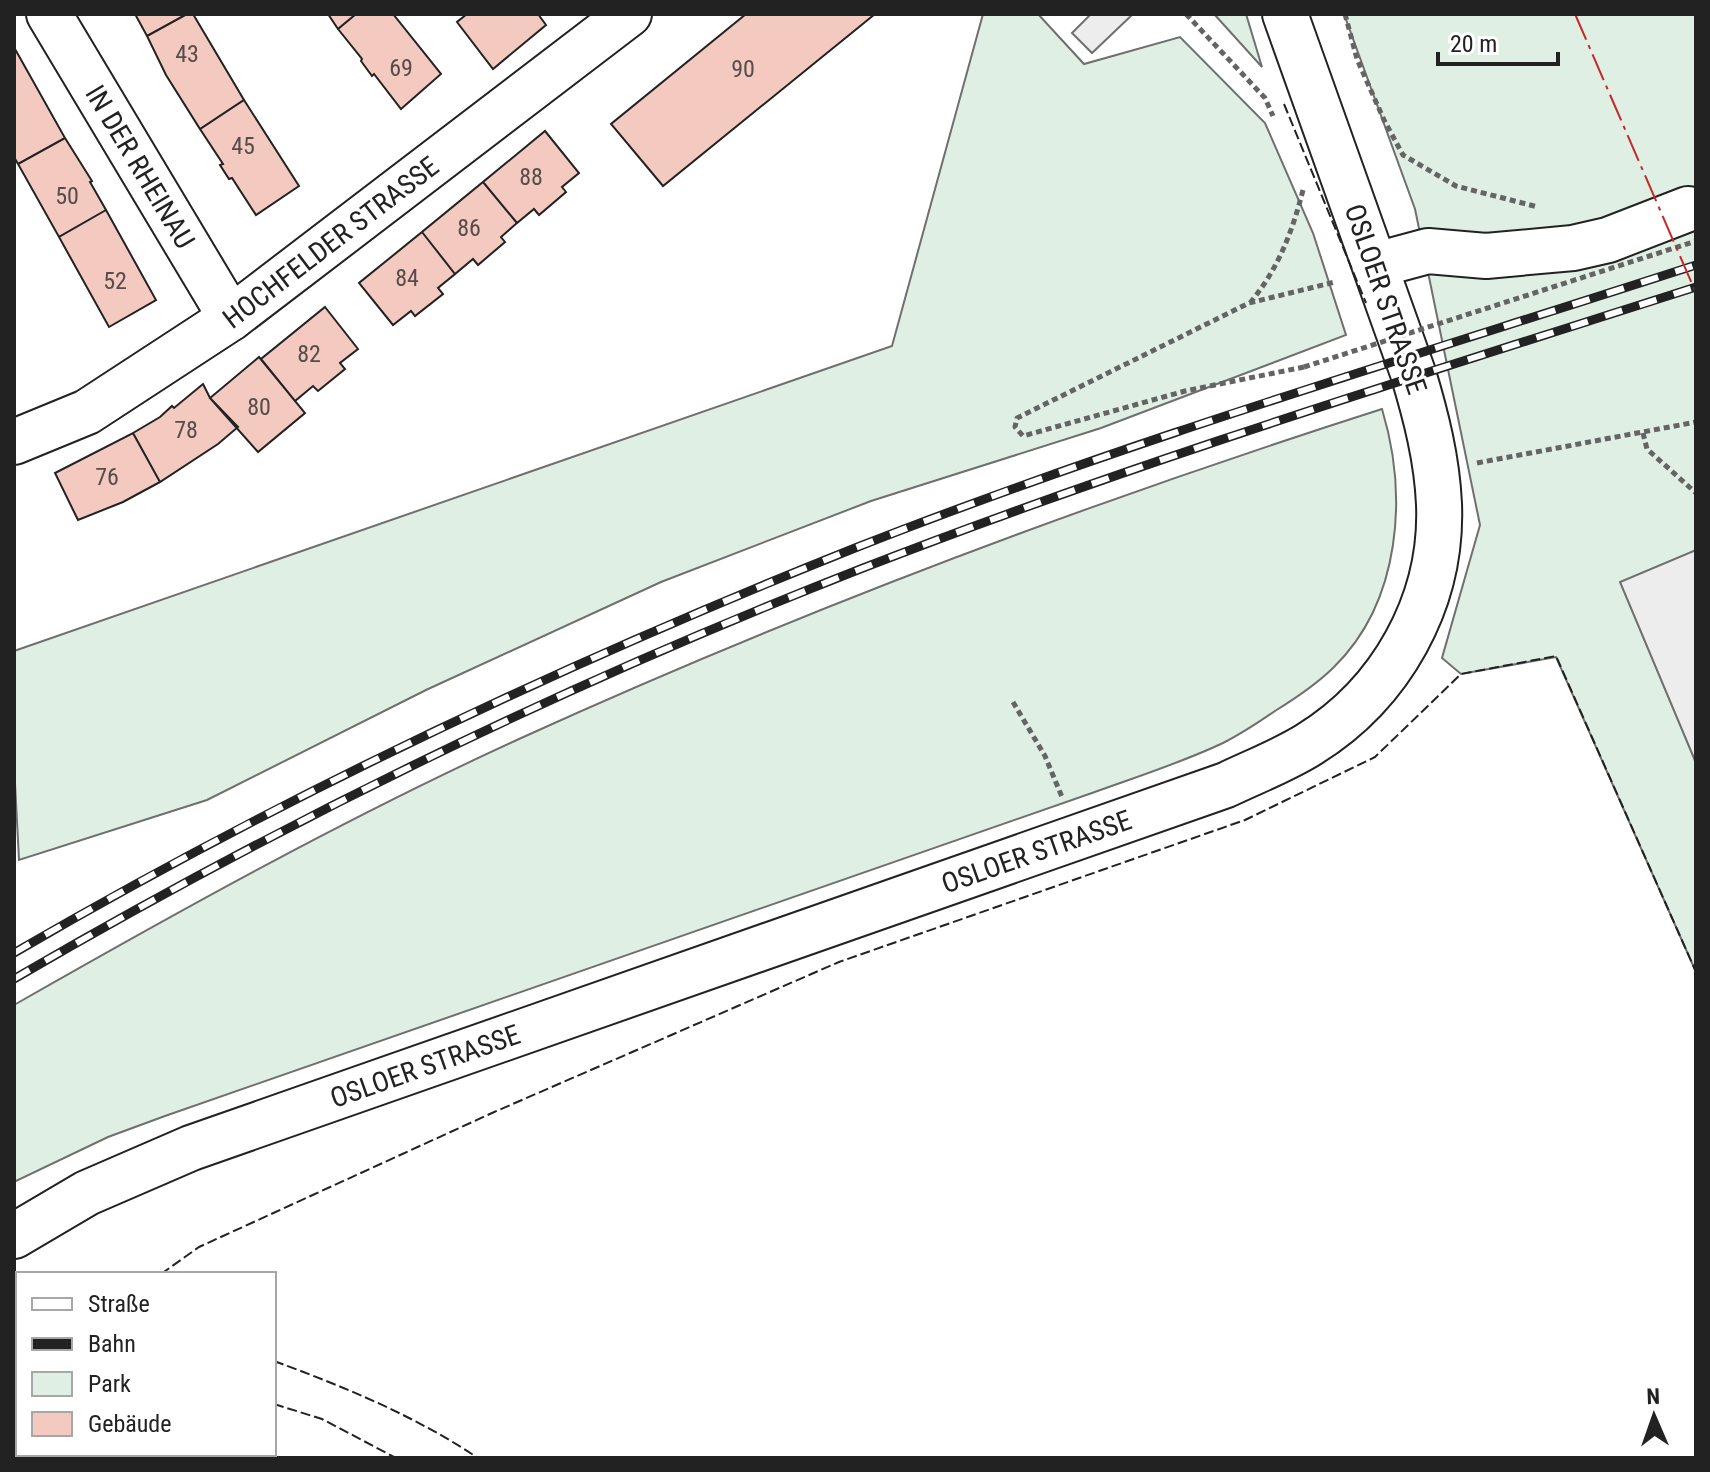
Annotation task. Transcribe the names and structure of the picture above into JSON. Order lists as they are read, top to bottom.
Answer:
{
  "streets": {
    "main road": ["IN DER RHEINAU", "HOCHFELDER STRASSE", "OSLOER STRASSE"]
  },
  "crossings": [
    ["IN DER RHEINAU", "HOCHFELDER STRASSE"]
  ],
  "house_numbers": [
    "43",
    "69",
    "90",
    "45",
    "88",
    "50",
    "86",
    "84",
    "52",
    "82",
    "80",
    "78",
    "76"
  ],
  "legend": [
    "Straße",
    "Bahn",
    "Park",
    "Gebäude"
  ],
  "scale_bar": "20 m",
  "north": "top"
}
